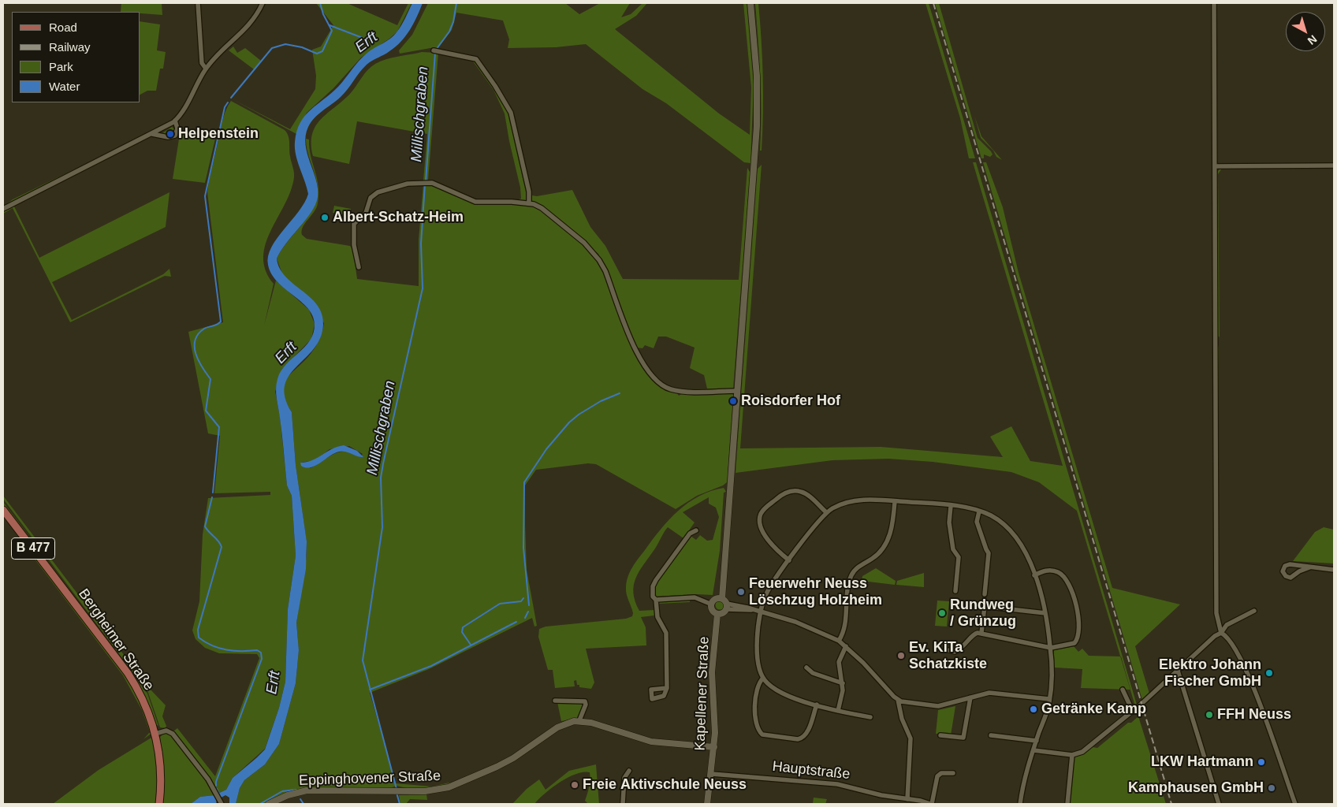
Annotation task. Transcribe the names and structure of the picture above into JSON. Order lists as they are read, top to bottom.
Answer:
{
  "streets": {
    "main road": [
      "B 477",
      "Bergheimer Straße",
      "Kapellener Straße",
      "Eppinghovener Straße"
    ],
    "street": ["Hauptstraße"]
  },
  "crossings": [
    ["Kapellener Straße", "Hauptstraße"],
    ["Kapellener Straße", "Eppinghovener Straße"]
  ],
  "water": ["Erft", "Millischgraben"],
  "places": [
    "Helpenstein",
    "Albert-Schatz-Heim",
    "Roisdorfer Hof",
    "Feuerwehr Neuss Löschzug Holzheim",
    "Rundweg / Grünzug",
    "Ev. KiTa Schatzkiste",
    "Elektro Johann Fischer GmbH",
    "Getränke Kamp",
    "FFH Neuss",
    "LKW Hartmann",
    "Freie Aktivschule Neuss",
    "Kamphausen GmbH"
  ],
  "legend": [
    "Road",
    "Railway",
    "Park",
    "Water"
  ],
  "north": "bottom right"
}
